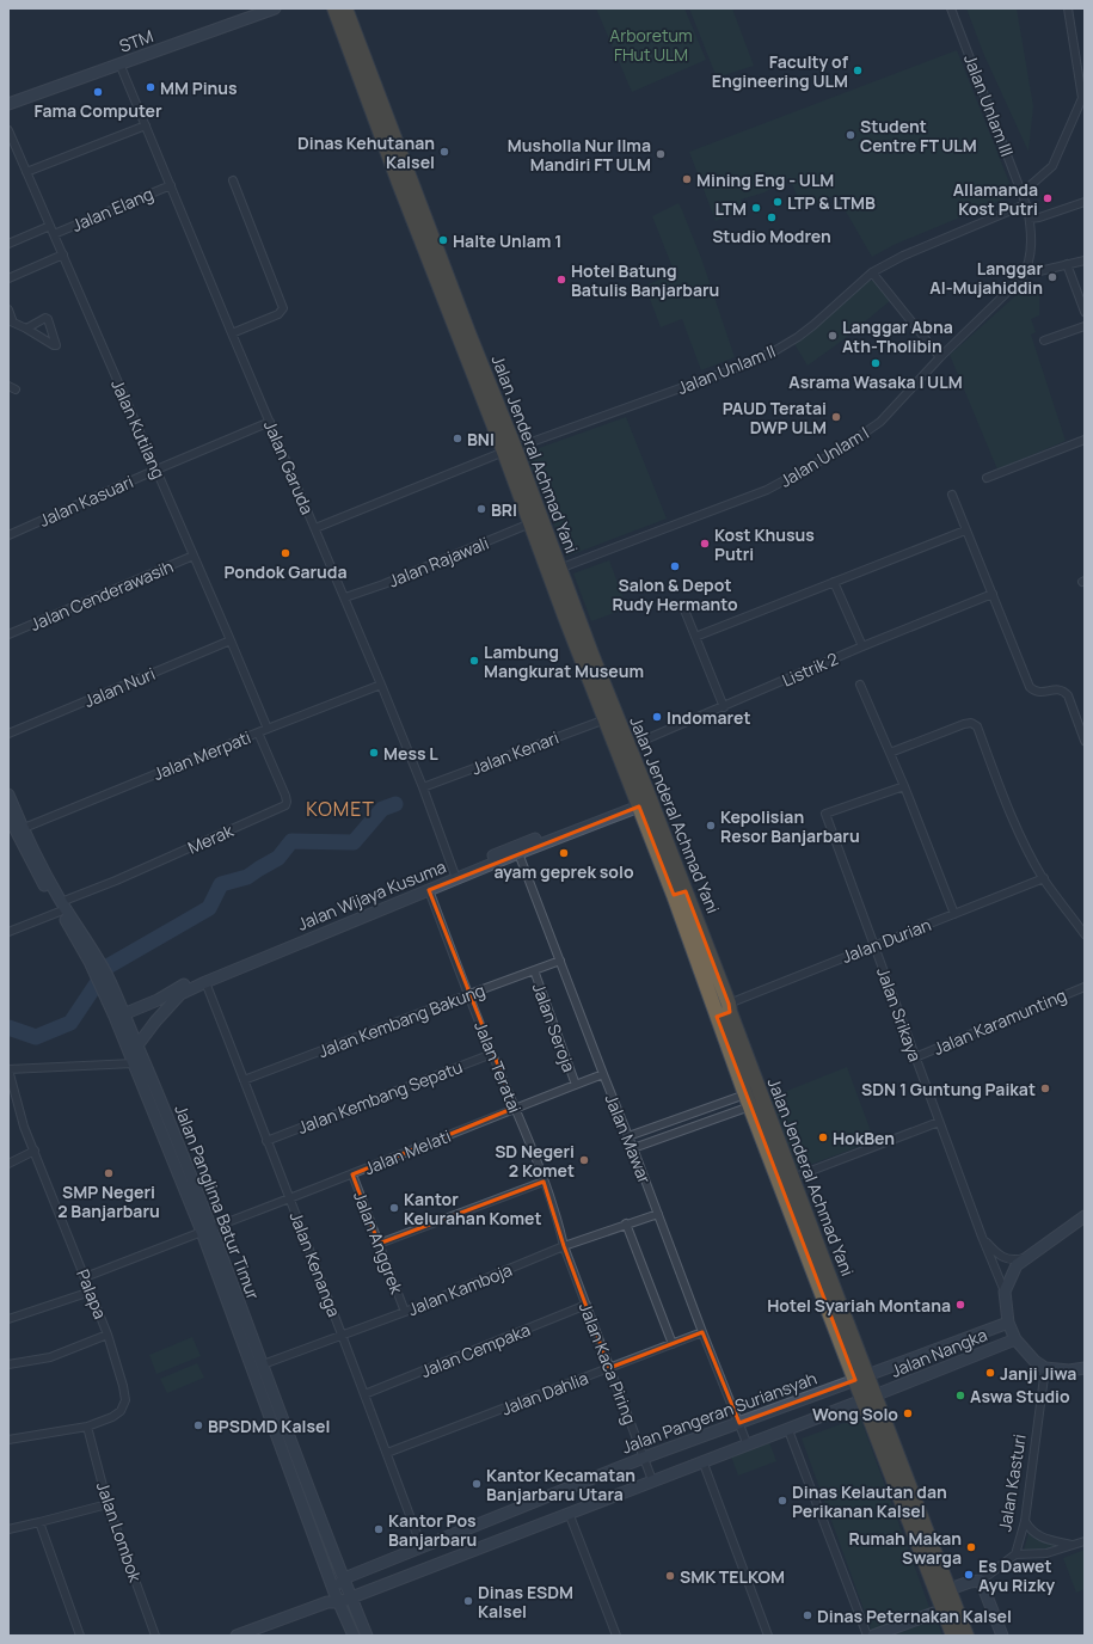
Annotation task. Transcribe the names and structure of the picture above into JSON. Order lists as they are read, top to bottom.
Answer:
{
  "streets": {
    "highway": ["Jalan Jenderal Achmad Yani"],
    "street": [
      "STM",
      "Jalan Unlam III",
      "Jalan Elang",
      "Jalan Unlam II",
      "Jalan Kutilang",
      "Jalan Unlam I",
      "Jalan Garuda",
      "Jalan Kasuari",
      "Jalan Rajawali",
      "Jalan Cenderawasih",
      "Listrik 2",
      "Jalan Nuri",
      "Jalan Kenari",
      "Jalan Merpati",
      "Merak",
      "Jalan Wijaya Kusuma",
      "Jalan Durian",
      "Jalan Srikaya",
      "Jalan Kembang Bakung",
      "Jalan Karamunting",
      "Jalan Seroja",
      "Jalan Teratai",
      "Jalan Kembang Sepatu",
      "Jalan Mawar",
      "Jalan Melati",
      "Jalan Panglima Batur Timur",
      "Jalan Anggrek",
      "Jalan Kenanga",
      "Jalan Kamboja",
      "Palapa",
      "Jalan Cempaka",
      "Jalan Nangka",
      "Jalan Kaca Piring",
      "Jalan Dahlia",
      "Jalan Pangeran Suriansyah",
      "Jalan Kasturi",
      "Jalan Lombok"
    ]
  },
  "crossings": [
    ["STM", "Jalan Garuda"],
    ["Jalan Unlam III", "Jalan Unlam II"],
    ["Jalan Unlam III", "Jalan Unlam I"],
    ["Jalan Elang", "Jalan Kutilang"],
    ["Jalan Elang", "Jalan Garuda"],
    ["Jalan Unlam II", "Jalan Jenderal Achmad Yani"],
    ["Jalan Unlam II", "Jalan Unlam I"],
    ["Jalan Unlam II", "Jalan Garuda"],
    ["Jalan Kutilang", "Jalan Kasuari"],
    ["Jalan Kutilang", "Jalan Cenderawasih"],
    ["Jalan Kutilang", "Jalan Nuri"],
    ["Jalan Kutilang", "Jalan Merpati"],
    ["Jalan Jenderal Achmad Yani", "Jalan Unlam I"],
    ["Jalan Jenderal Achmad Yani", "Jalan Rajawali"],
    ["Jalan Jenderal Achmad Yani", "Listrik 2"],
    ["Jalan Jenderal Achmad Yani", "Jalan Kenari"],
    ["Jalan Jenderal Achmad Yani", "Jalan Wijaya Kusuma"],
    ["Jalan Jenderal Achmad Yani", "Jalan Durian"],
    ["Jalan Jenderal Achmad Yani", "Jalan Nangka"],
    ["Jalan Jenderal Achmad Yani", "Jalan Pangeran Suriansyah"],
    ["Jalan Jenderal Achmad Yani", "Jalan Kasturi"],
    ["Jalan Garuda", "Jalan Kasuari"],
    ["Jalan Garuda", "Jalan Rajawali"],
    ["Jalan Garuda", "Jalan Kenari"],
    ["Jalan Garuda", "Jalan Merpati"],
    ["Jalan Garuda", "Jalan Wijaya Kusuma"],
    ["Jalan Merpati", "Merak"],
    ["Jalan Merpati", "Jalan Panglima Batur Timur"],
    ["Merak", "Jalan Panglima Batur Timur"],
    ["Jalan Wijaya Kusuma", "Jalan Teratai"],
    ["Jalan Wijaya Kusuma", "Jalan Mawar"],
    ["Jalan Wijaya Kusuma", "Jalan Panglima Batur Timur"],
    ["Jalan Wijaya Kusuma", "Jalan Kenanga"],
    ["Jalan Durian", "Jalan Srikaya"],
    ["Jalan Srikaya", "Jalan Karamunting"],
    ["Jalan Kembang Bakung", "Jalan Seroja"],
    ["Jalan Kembang Bakung", "Jalan Teratai"],
    ["Jalan Kembang Bakung", "Jalan Mawar"],
    ["Jalan Kembang Bakung", "Jalan Kenanga"],
    ["Jalan Seroja", "Jalan Melati"],
    ["Jalan Teratai", "Jalan Kembang Sepatu"],
    ["Jalan Teratai", "Jalan Melati"],
    ["Jalan Teratai", "Jalan Kamboja"],
    ["Jalan Teratai", "Jalan Kaca Piring"],
    ["Jalan Kembang Sepatu", "Jalan Kenanga"],
    ["Jalan Mawar", "Jalan Melati"],
    ["Jalan Mawar", "Jalan Kamboja"],
    ["Jalan Mawar", "Jalan Dahlia"],
    ["Jalan Mawar", "Jalan Pangeran Suriansyah"],
    ["Jalan Melati", "Jalan Panglima Batur Timur"],
    ["Jalan Melati", "Jalan Anggrek"],
    ["Jalan Melati", "Jalan Kenanga"],
    ["Jalan Melati", "Palapa"],
    ["Jalan Panglima Batur Timur", "Jalan Kamboja"],
    ["Jalan Panglima Batur Timur", "Jalan Pangeran Suriansyah"],
    ["Jalan Anggrek", "Jalan Kamboja"],
    ["Jalan Kenanga", "Jalan Kamboja"],
    ["Jalan Kenanga", "Jalan Cempaka"],
    ["Jalan Kenanga", "Jalan Dahlia"],
    ["Jalan Kenanga", "Jalan Pangeran Suriansyah"],
    ["Jalan Kamboja", "Jalan Kaca Piring"],
    ["Palapa", "Jalan Lombok"],
    ["Jalan Cempaka", "Jalan Kaca Piring"],
    ["Jalan Nangka", "Jalan Pangeran Suriansyah"],
    ["Jalan Kaca Piring", "Jalan Dahlia"],
    ["Jalan Kaca Piring", "Jalan Pangeran Suriansyah"]
  ],
  "districts": ["KOMET"],
  "parks": ["Arboretum FHut ULM"],
  "places": [
    "Faculty of Engineering ULM",
    "MM Pinus",
    "Fama Computer",
    "Student Centre FT ULM",
    "Dinas Kehutanan Kalsel",
    "Musholla Nur Ilma Mandiri FT ULM",
    "Mining Eng - ULM",
    "Allamanda Kost Putri",
    "LTP & LTMB",
    "LTM",
    "Studio Modren",
    "Halte Unlam 1",
    "Langgar Al-Mujahiddin",
    "Hotel Batung Batulis Banjarbaru",
    "Langgar Abna Ath-Tholibin",
    "Asrama Wasaka I ULM",
    "PAUD Teratai DWP ULM",
    "BNI",
    "BRI",
    "Kost Khusus Putri",
    "Pondok Garuda",
    "Salon & Depot Rudy Hermanto",
    "Lambung Mangkurat Museum",
    "Indomaret",
    "Mess L",
    "Kepolisian Resor Banjarbaru",
    "ayam geprek solo",
    "SDN 1 Guntung Paikat",
    "HokBen",
    "SD Negeri 2 Komet",
    "SMP Negeri 2 Banjarbaru",
    "Kantor Kelurahan Komet",
    "Hotel Syariah Montana",
    "Janji Jiwa",
    "Aswa Studio",
    "Wong Solo",
    "BPSDMD Kalsel",
    "Kantor Kecamatan Banjarbaru Utara",
    "Dinas Kelautan dan Perikanan Kalsel",
    "Kantor Pos Banjarbaru",
    "Rumah Makan Swarga",
    "Es Dawet Ayu Rizky",
    "SMK TELKOM",
    "Dinas ESDM Kalsel",
    "Dinas Peternakan Kalsel"
  ]
}
